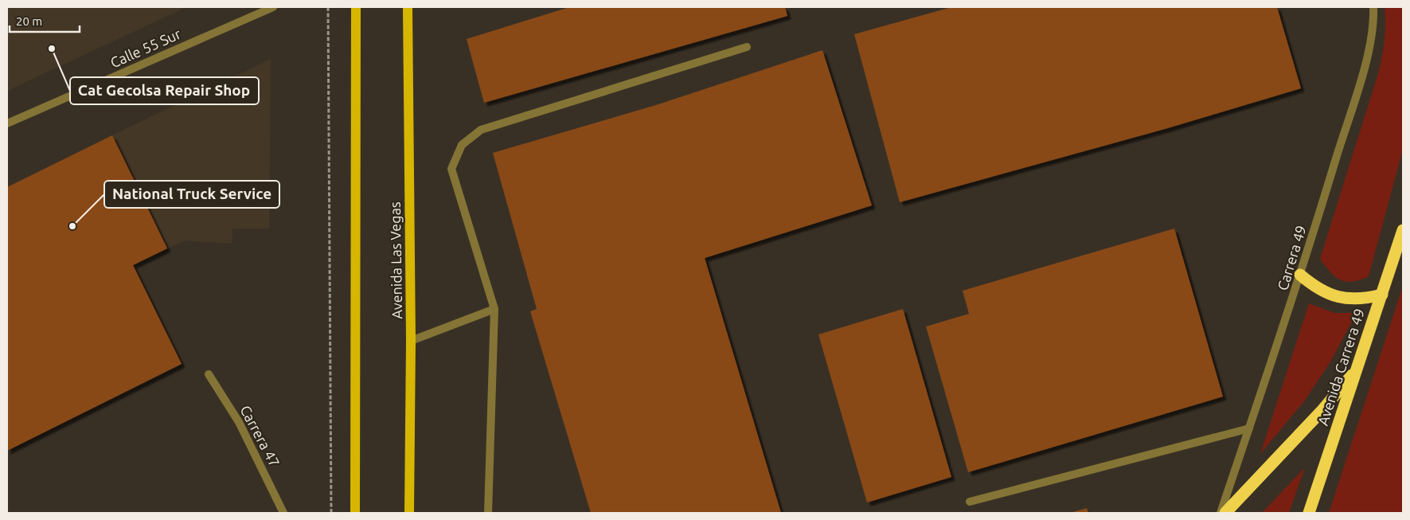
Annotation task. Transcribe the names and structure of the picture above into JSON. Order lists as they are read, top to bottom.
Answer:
{
  "streets": {
    "highway": ["Avenida Carrera 49"],
    "main road": ["Avenida Las Vegas"],
    "street": ["Calle 55 Sur", "Carrera 49", "Carrera 47"]
  },
  "places": ["Cat Gecolsa Repair Shop", "National Truck Service"],
  "scale_bar": "20 m"
}
